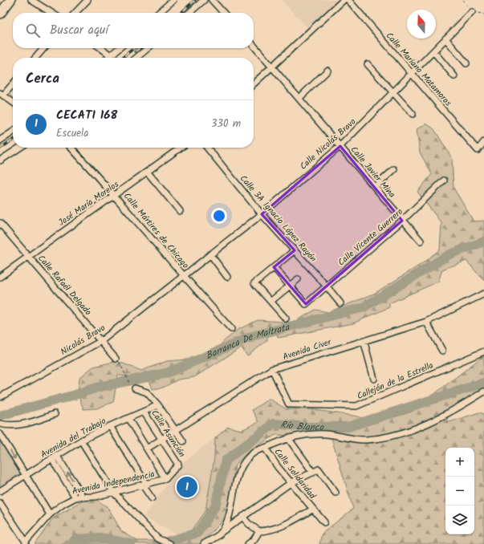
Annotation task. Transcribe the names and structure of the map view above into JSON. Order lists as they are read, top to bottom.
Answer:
{
  "streets": {
    "street": [
      "Calle Mariano Matamoros",
      "Calle Nicolás Bravo",
      "Calle Javier Mina",
      "José María Morelos",
      "Calle 3A Ignacio López Rayón",
      "Calle Mártires de Chicago",
      "Calle Vicente Guerrero",
      "Calle Rafaél Delgado",
      "Nicolás Bravo",
      "Avenida Civer",
      "Callejón de la Estrella",
      "Calle Asunción",
      "Avenida del Trabajo",
      "Calle Solidaridad",
      "Avenida Independencia"
    ]
  },
  "crossings": [
    ["Calle Mariano Matamoros", "Calle Nicolás Bravo"],
    ["Calle Nicolás Bravo", "Calle Javier Mina"],
    ["Calle Nicolás Bravo", "Calle 3A Ignacio López Rayón"],
    ["Calle Nicolás Bravo", "Calle Mártires de Chicago"],
    ["Calle Nicolás Bravo", "Nicolás Bravo"],
    ["Calle Javier Mina", "Calle Vicente Guerrero"],
    ["José María Morelos", "Calle Mártires de Chicago"],
    ["José María Morelos", "Calle Rafaél Delgado"],
    ["Calle 3A Ignacio López Rayón", "Calle Vicente Guerrero"],
    ["Calle Mártires de Chicago", "Nicolás Bravo"],
    ["Calle Rafaél Delgado", "Nicolás Bravo"],
    ["Avenida Civer", "Callejón de la Estrella"],
    ["Avenida Civer", "Calle Asunción"],
    ["Calle Asunción", "Avenida del Trabajo"],
    ["Calle Asunción", "Avenida Independencia"]
  ],
  "water": ["Barranca De Maltrata", "Río Blanco"],
  "north": "top",
  "page": {
    "search": "Buscar aquí",
    "heading": "Cerca",
    "list": [
      {
        "mark": "1",
        "name": "CECATI 168",
        "note": "Escuela",
        "value": "330 m"
      }
    ],
    "map_buttons": ["+", "−"],
    "pins": "1"
  }
}
